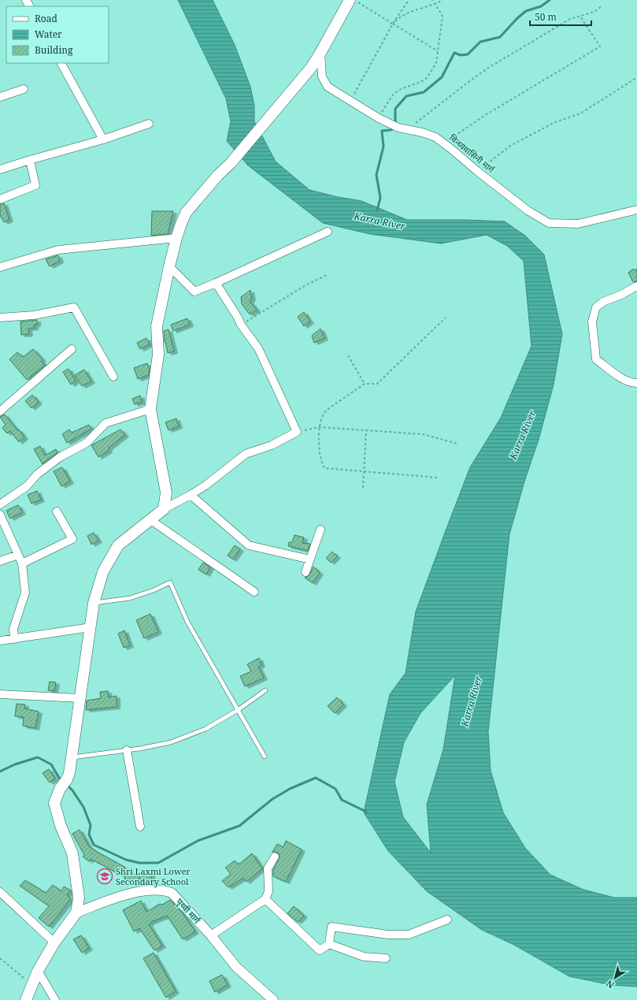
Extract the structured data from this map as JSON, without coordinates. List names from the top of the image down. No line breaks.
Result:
{"streets":{"street":["विन्ध्यवासिनी मार्ग","पृथ्वी मार्ग"]},"water":["Karra River"],"places":{"school or university":["Shri Laxmi Lower Secondary School"]},"legend":["Road","Water","Building"],"scale_bar":"50 m","north":"bottom left"}
